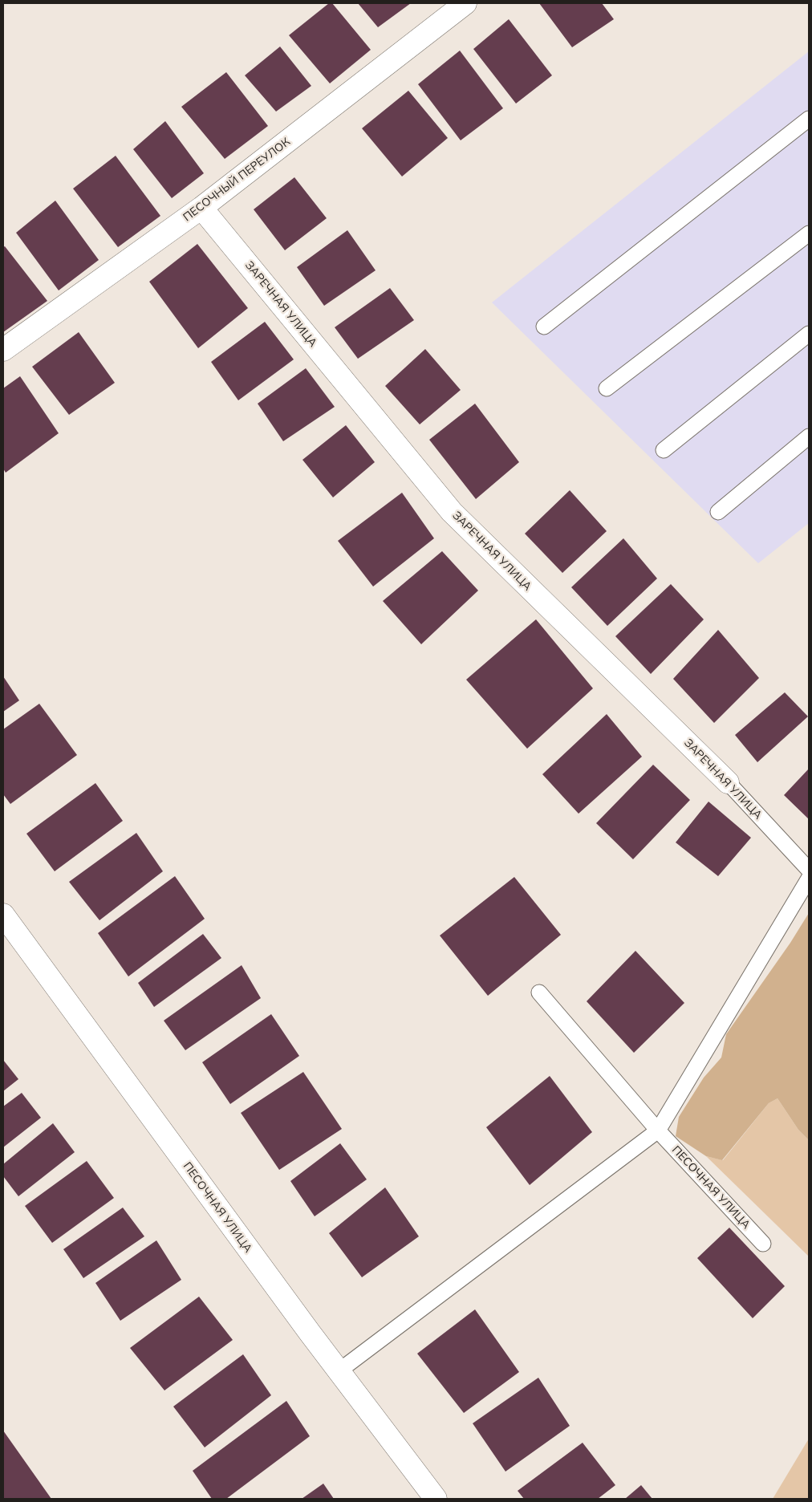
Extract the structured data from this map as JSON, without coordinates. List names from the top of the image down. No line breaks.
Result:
{"streets":{"street":["ПЕСОЧНЫЙ ПЕРЕУЛОК","ЗАРЕЧНАЯ УЛИЦА","ПЕСОЧНАЯ УЛИЦА"]},"crossings":[["ПЕСОЧНЫЙ ПЕРЕУЛОК","ЗАРЕЧНАЯ УЛИЦА"]]}
